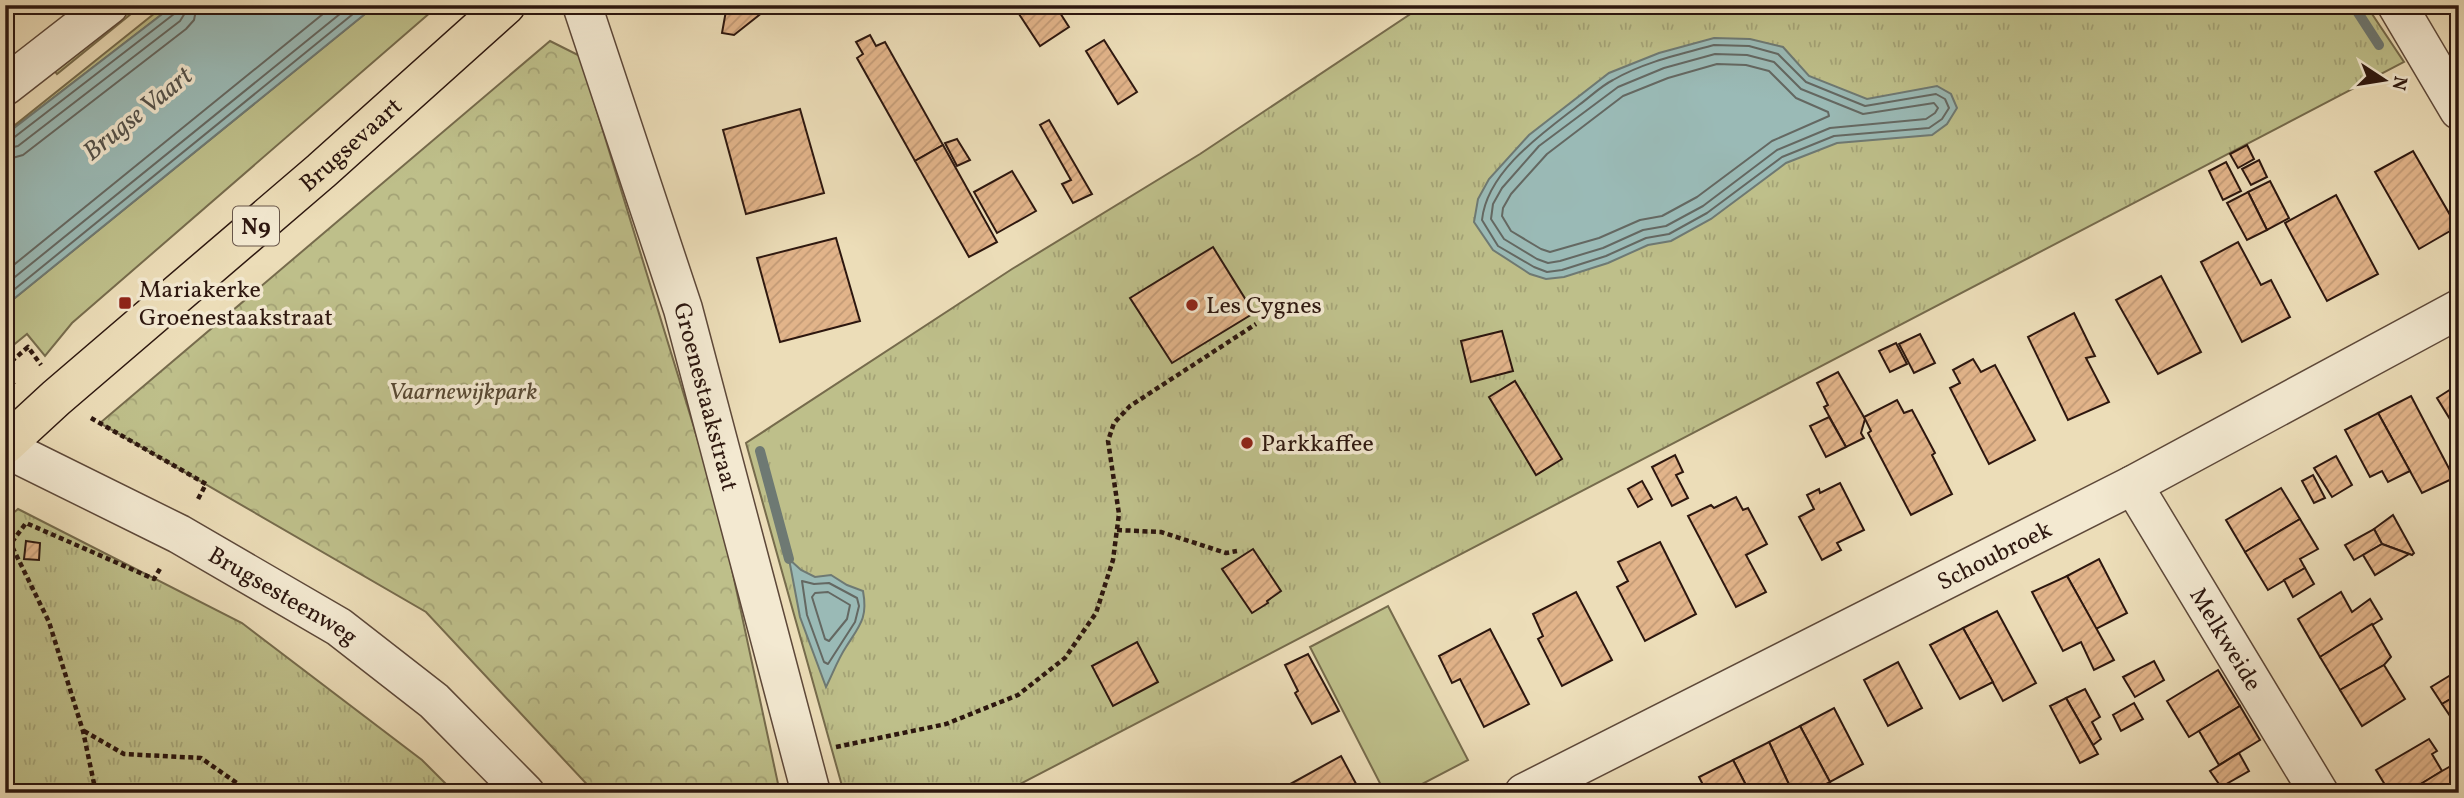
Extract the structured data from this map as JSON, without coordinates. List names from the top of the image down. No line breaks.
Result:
{"streets":{"main road":["Brugsevaart","N9"],"street":["Groenestaakstraat","Schoubroek","Brugsesteenweg","Melkweide"]},"crossings":[["Brugsevaart","Brugsesteenweg"],["Schoubroek","Melkweide"]],"water":["Brugse Vaart"],"parks":["Vaarnewijkpark"],"places":{"transit":["Mariakerke Groenestaakstraat"],"other":["Les Cygnes","Parkkaffee"]},"north":"right"}
